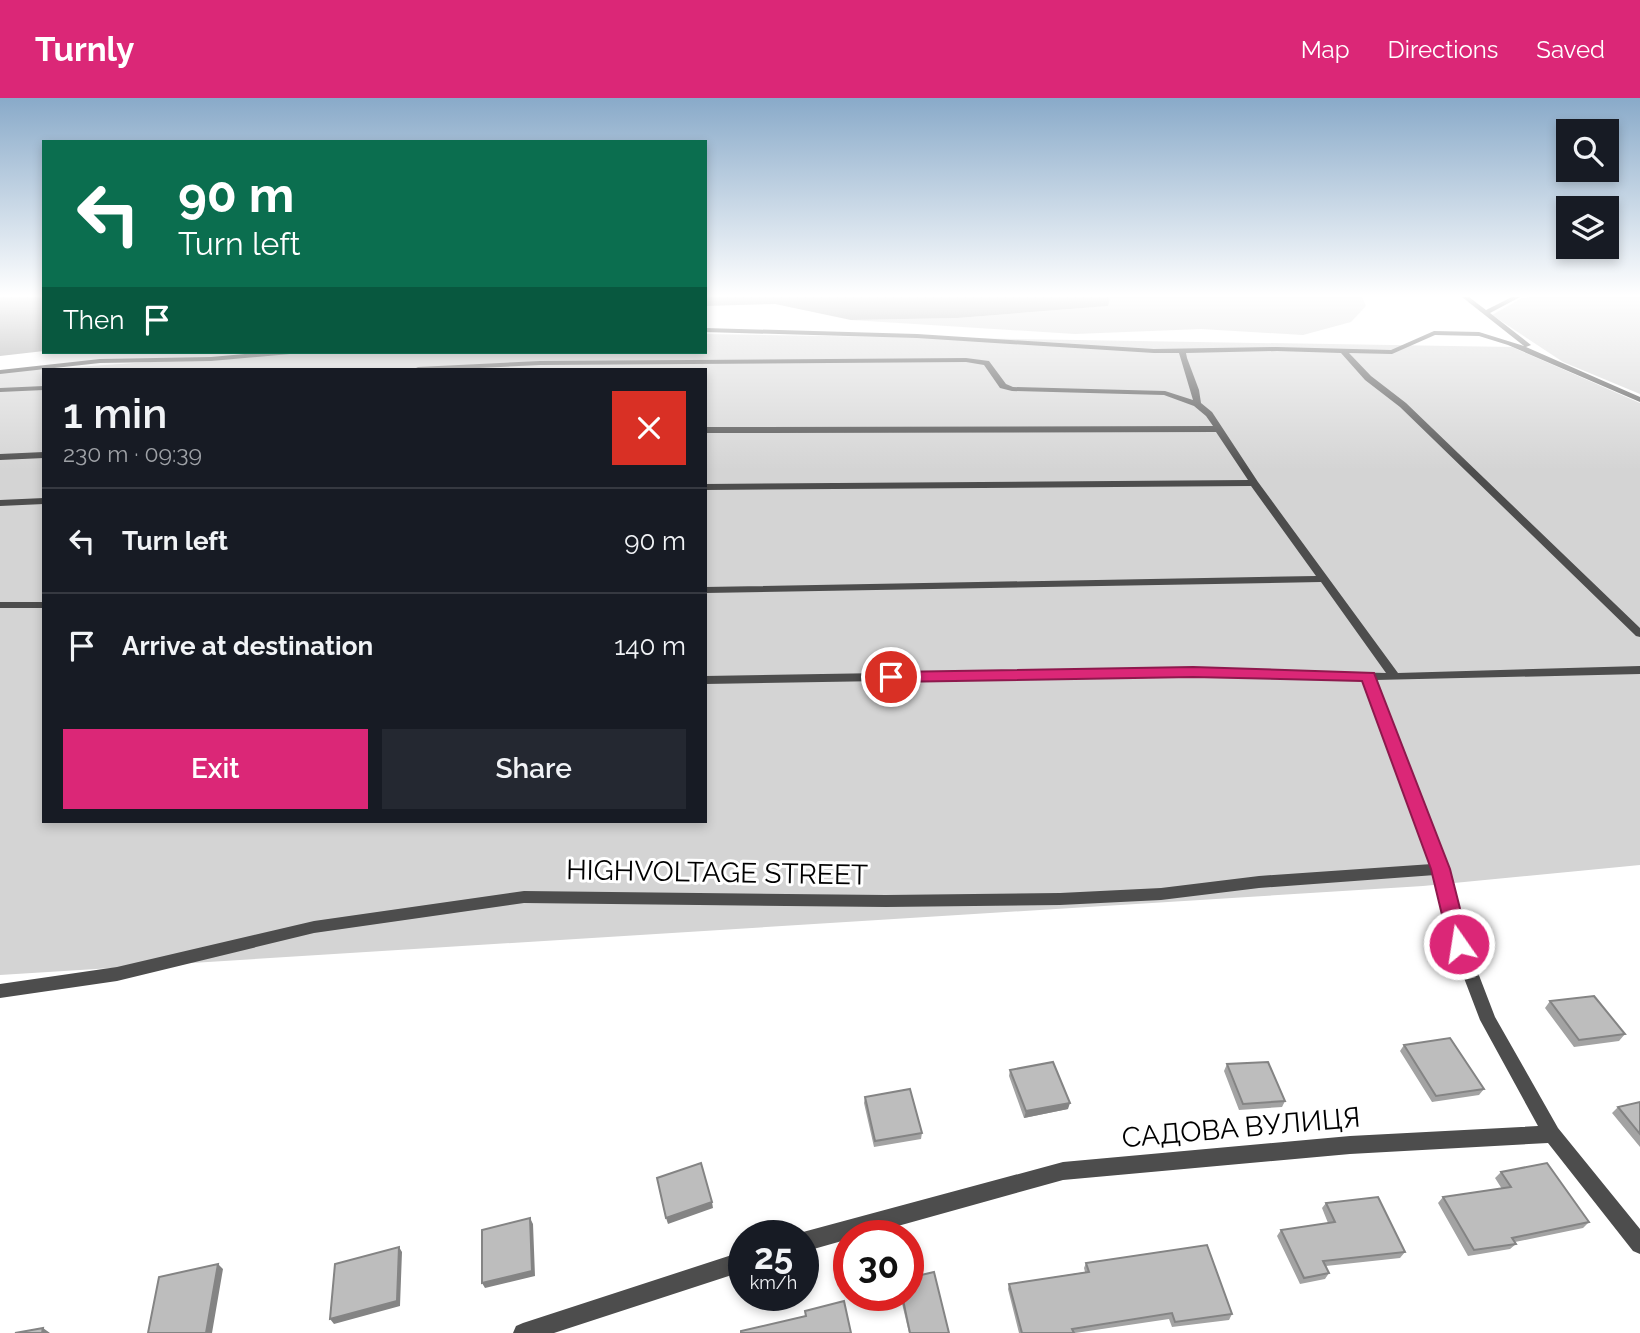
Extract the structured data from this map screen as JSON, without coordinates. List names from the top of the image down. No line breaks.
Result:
{"streets":{"street":["HIGHVOLTAGE STREET","САДОВА ВУЛИЦЯ"]},"page":{"header":"Turnly","nav":["Map","Directions","Saved"],"turn":["90 m","Turn left"],"then":"Then","heading":["1 min","230 m · 09:39"],"list":[{"name":"Turn left","value":"90 m"},{"name":"Arrive at destination","value":"140 m"}],"buttons":["Exit","Share"],"speed":"25 km/h","limit":"30"}}
